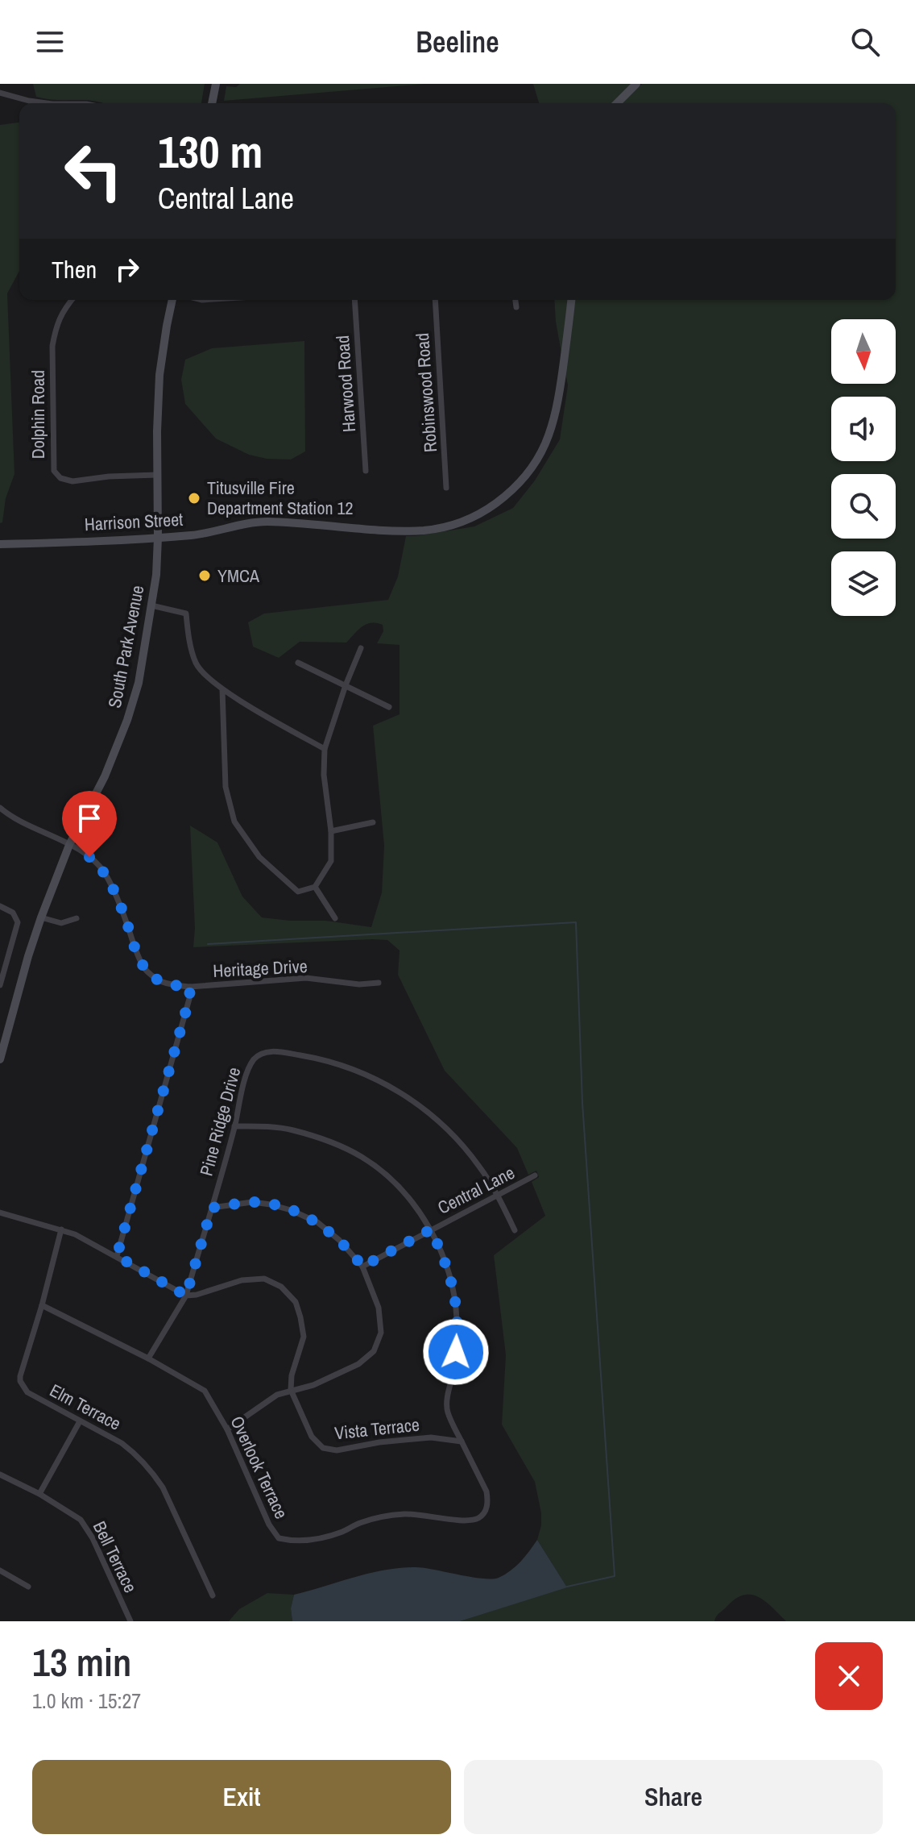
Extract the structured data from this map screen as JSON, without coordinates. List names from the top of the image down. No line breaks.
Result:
{"streets":{"street":["Harwood Road","Robinswood Road","Dolphin Road","Harrison Street","South Park Avenue","Heritage Drive","Pine Ridge Drive","Central Lane","Elm Terrace","Vista Terrace","Overlook Terrace","Bell Terrace"]},"crossings":[["Dolphin Road","South Park Avenue"],["Harrison Street","South Park Avenue"],["South Park Avenue","Heritage Drive"],["Pine Ridge Drive","Central Lane"],["Pine Ridge Drive","Overlook Terrace"],["Central Lane","Overlook Terrace"],["Elm Terrace","Overlook Terrace"],["Vista Terrace","Overlook Terrace"]],"places":["Titusville Fire Department Station 12","YMCA"],"north":"bottom","page":{"header":"Beeline","turn":["130 m","Central Lane"],"then":"Then","heading":["13 min","1.0 km · 15:27"],"buttons":["Exit","Share"]}}
